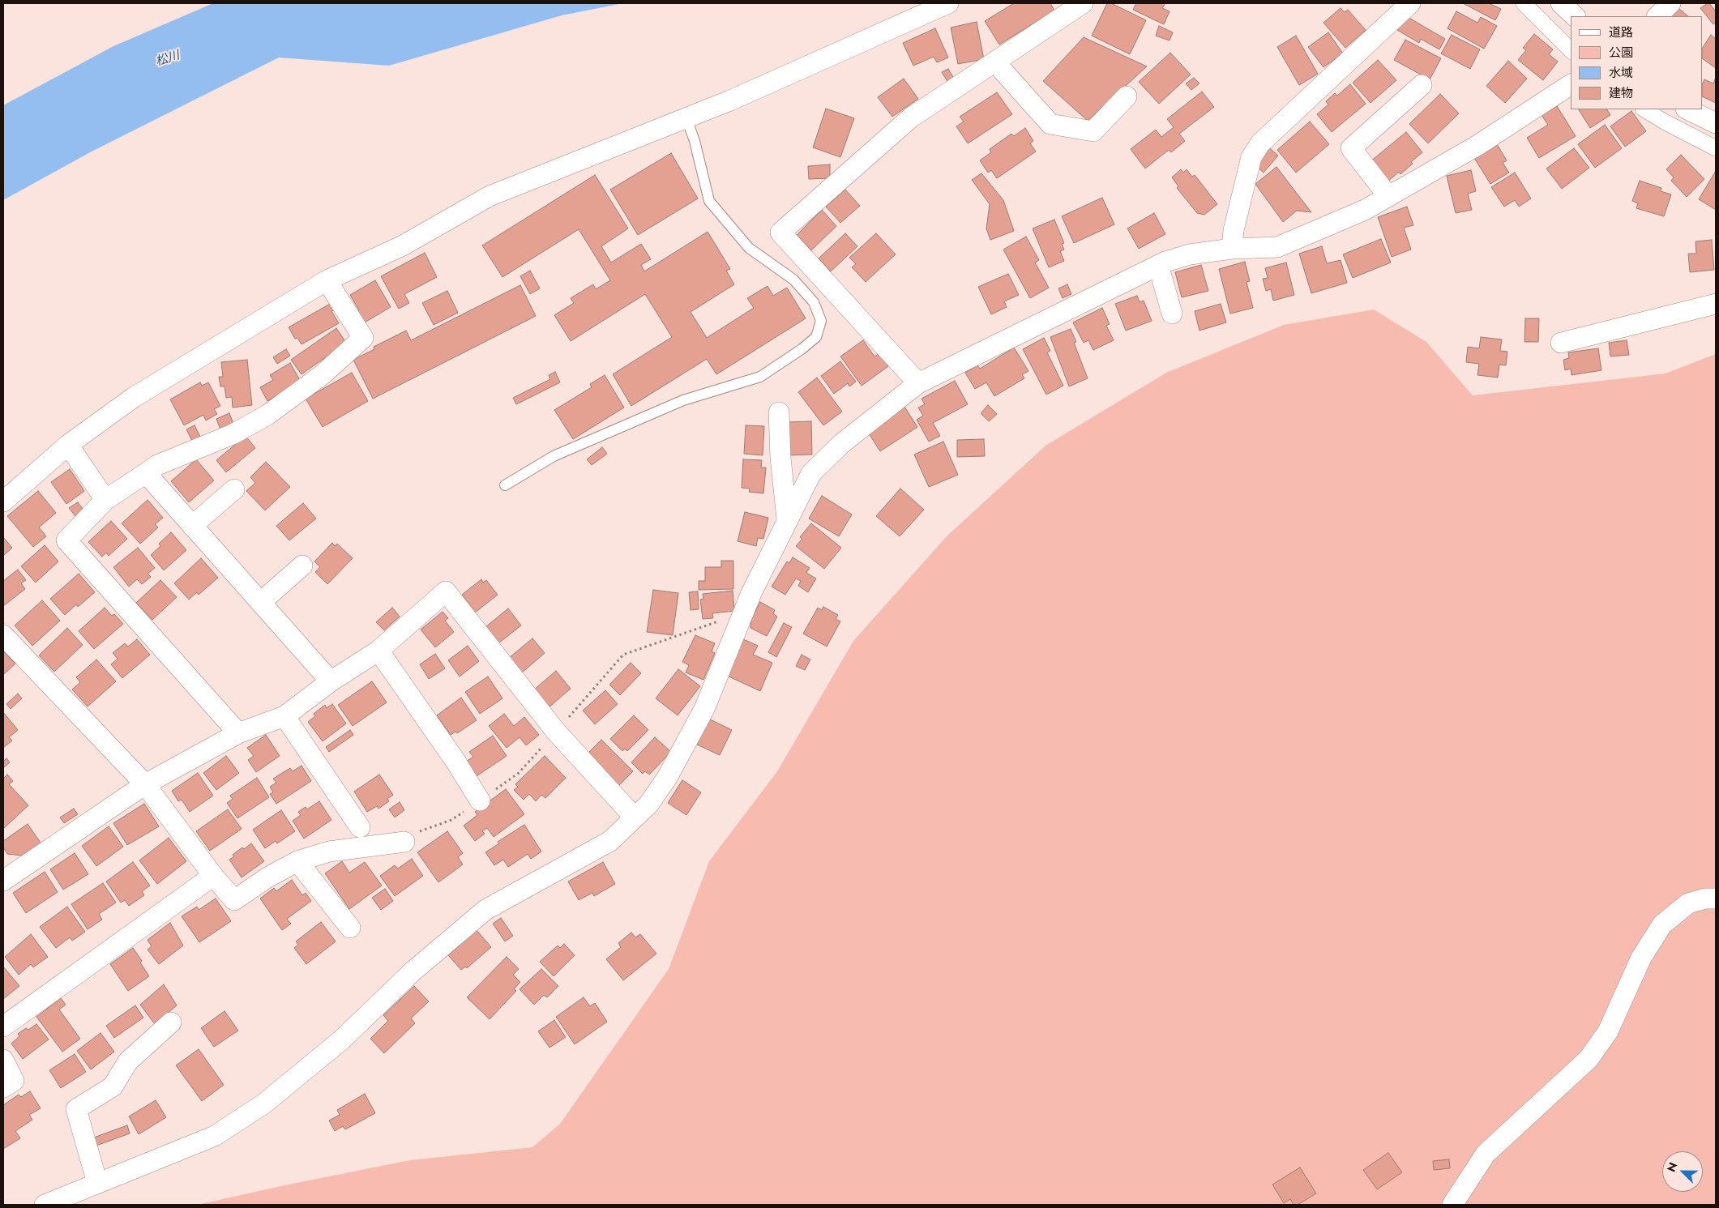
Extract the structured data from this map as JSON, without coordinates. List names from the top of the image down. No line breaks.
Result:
{"water":["松川"],"legend":["道路","公園","水域","建物"],"north":"top left"}
